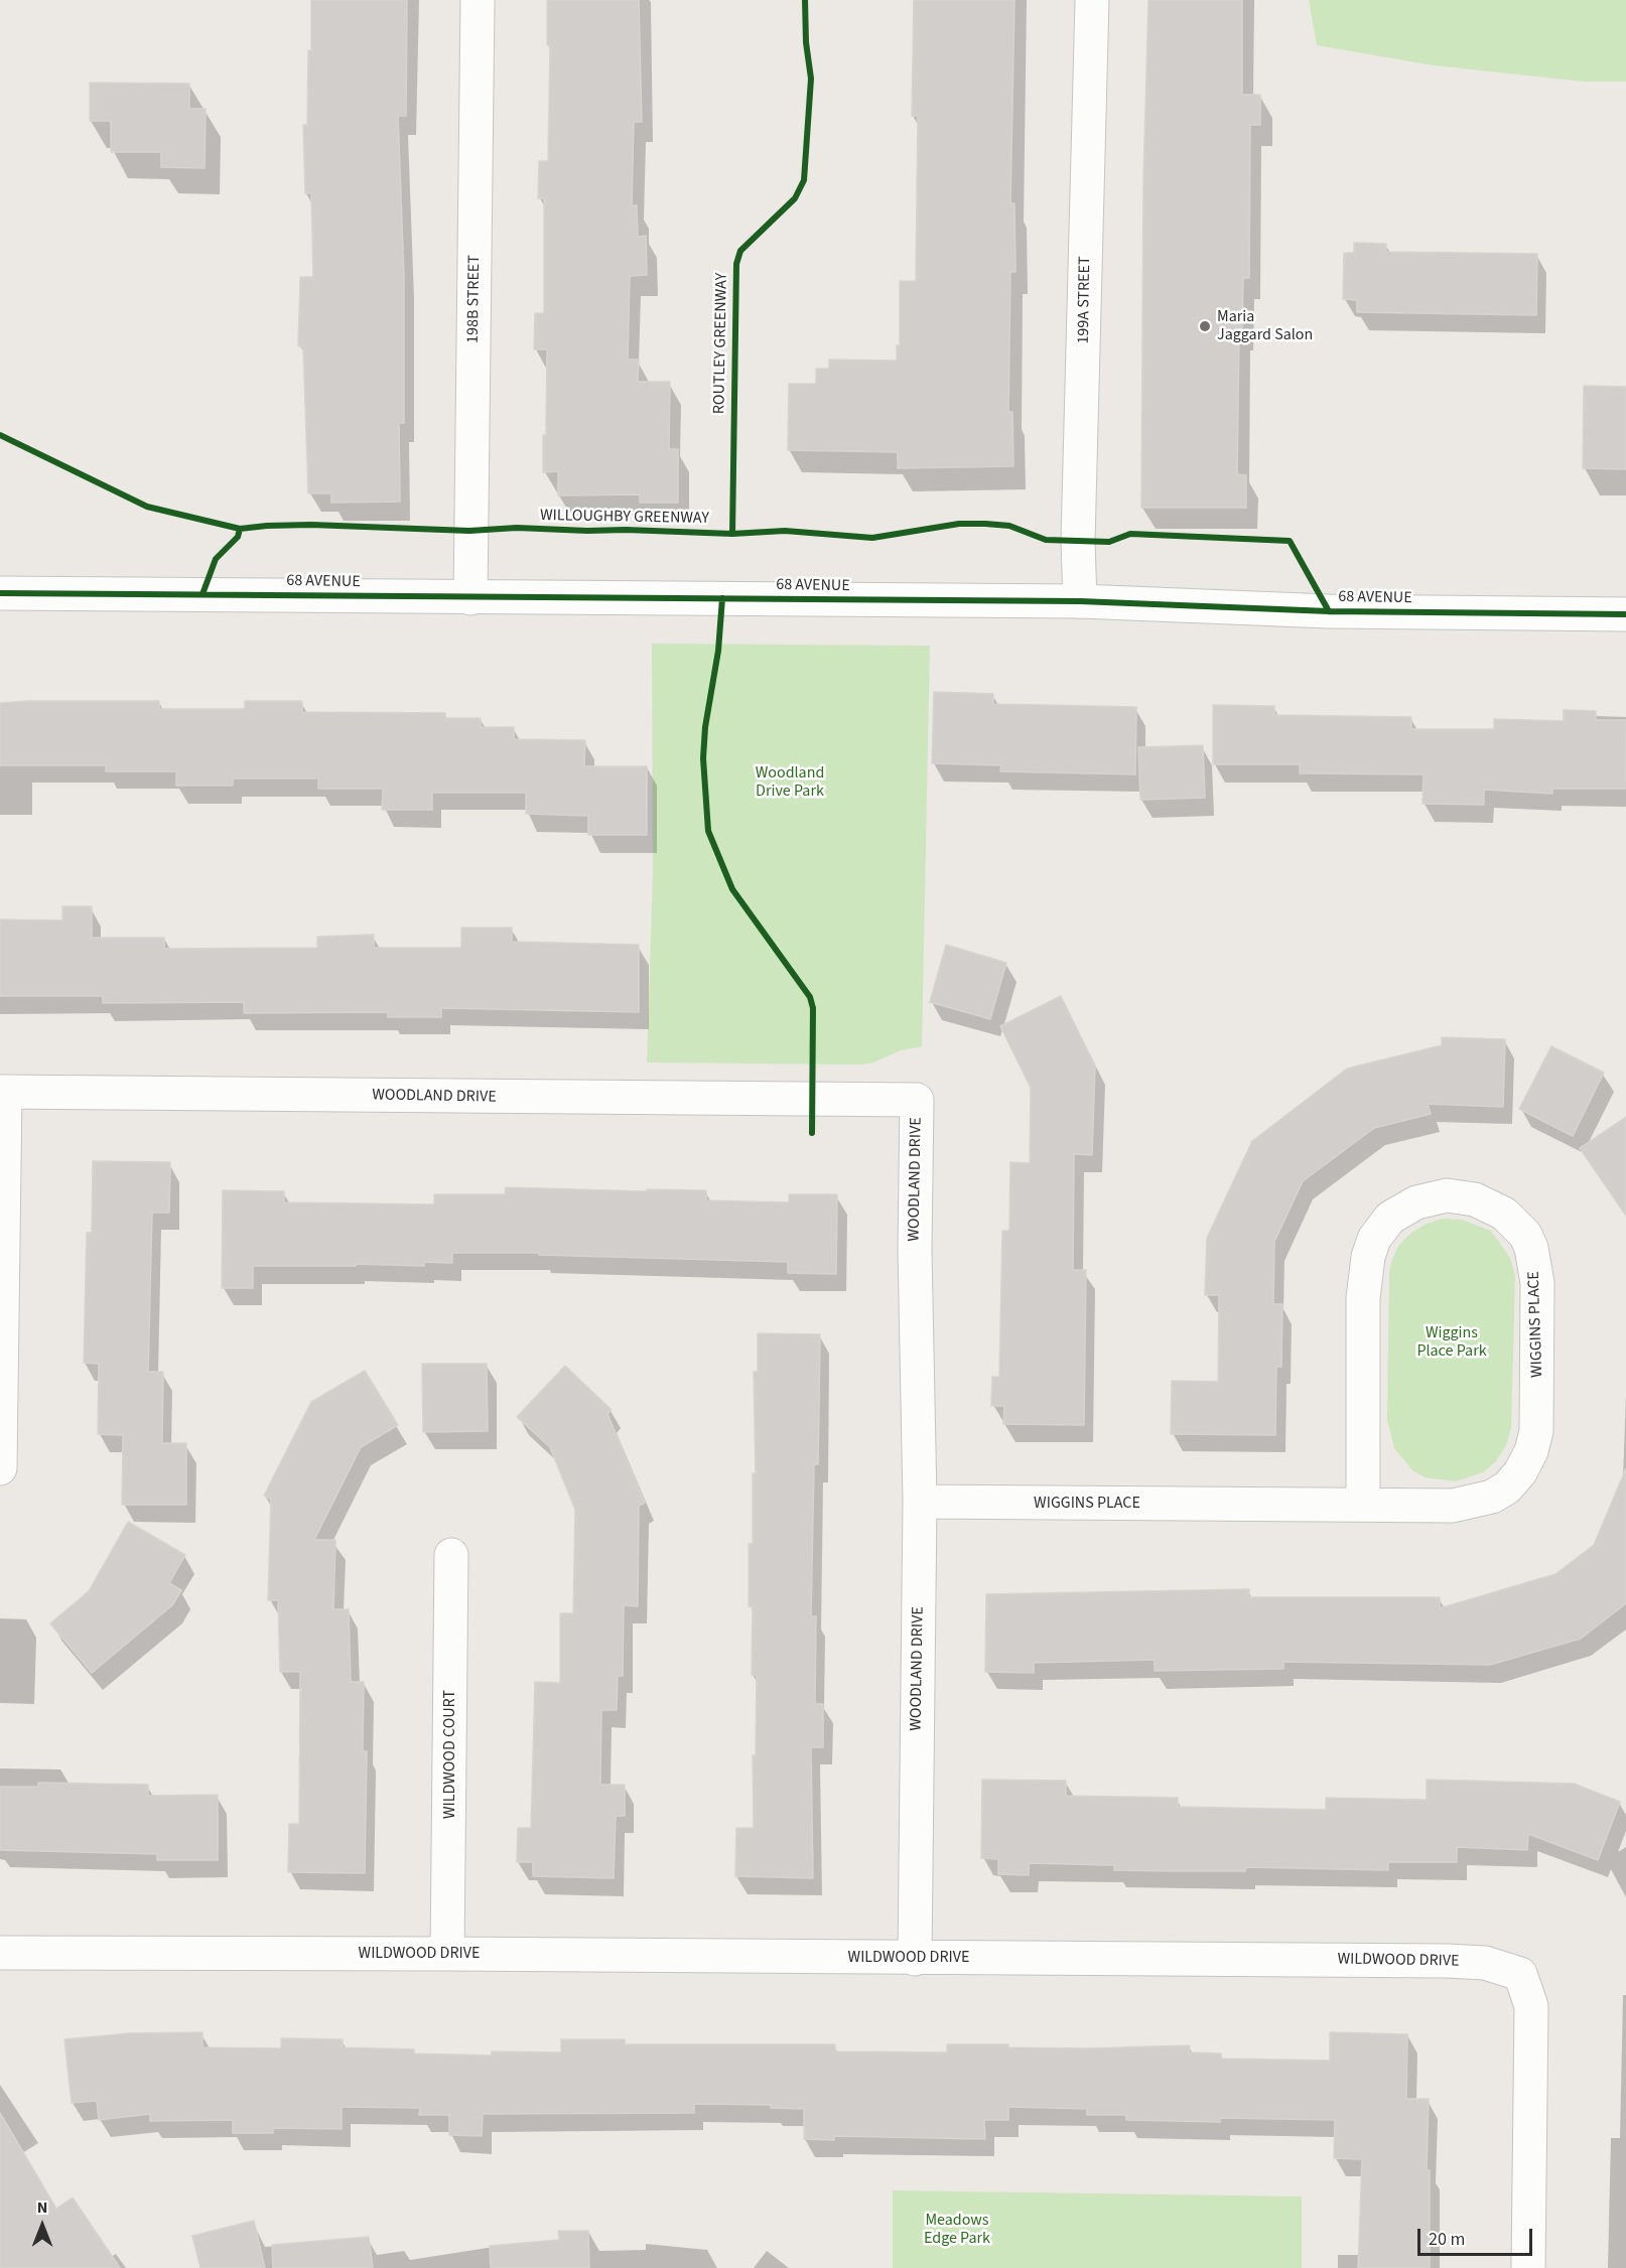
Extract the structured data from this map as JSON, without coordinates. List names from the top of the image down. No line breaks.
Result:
{"streets":{"street":["198B STREET","199A STREET","68 AVENUE","WOODLAND DRIVE","WIGGINS PLACE","WILDWOOD COURT","WILDWOOD DRIVE"],"cycle path":["ROUTLEY GREENWAY","WILLOUGHBY GREENWAY"]},"crossings":[["198B STREET","68 AVENUE"],["199A STREET","68 AVENUE"],["WOODLAND DRIVE","WIGGINS PLACE"],["WOODLAND DRIVE","WILDWOOD DRIVE"],["WILDWOOD COURT","WILDWOOD DRIVE"]],"parks":["Woodland Drive Park","Wiggins Place Park","Meadows Edge Park"],"places":["Maria Jaggard Salon"],"scale_bar":"20 m","north":"top"}
